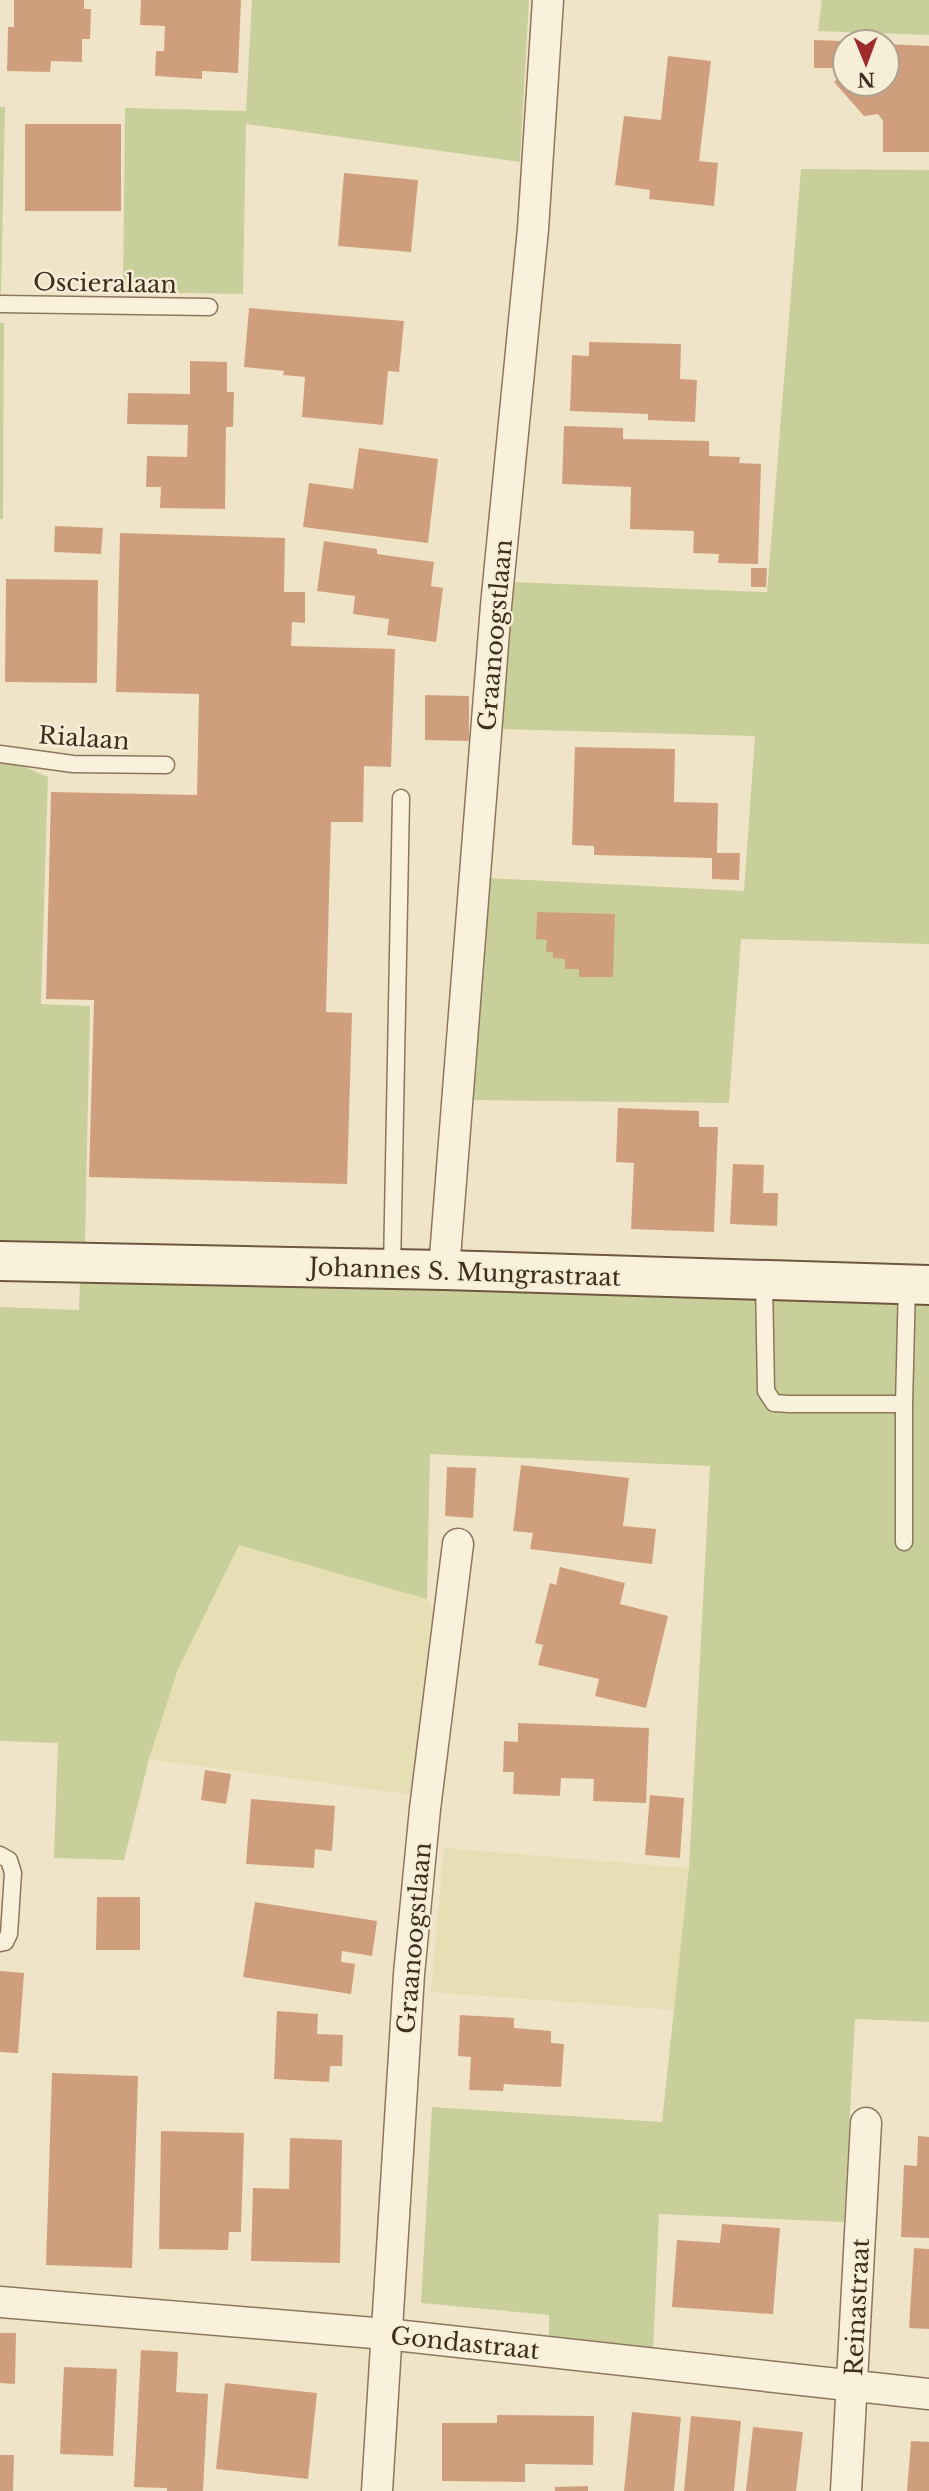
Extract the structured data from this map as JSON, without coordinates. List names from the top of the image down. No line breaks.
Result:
{"streets":{"street":["Graanoogstlaan","Johannes S. Mungrastraat","Reinastraat","Gondastraat"],"lane":["Oscieralaan","Rialaan"]},"crossings":[["Graanoogstlaan","Johannes S. Mungrastraat"],["Graanoogstlaan","Gondastraat"],["Reinastraat","Gondastraat"]],"north":"bottom"}
